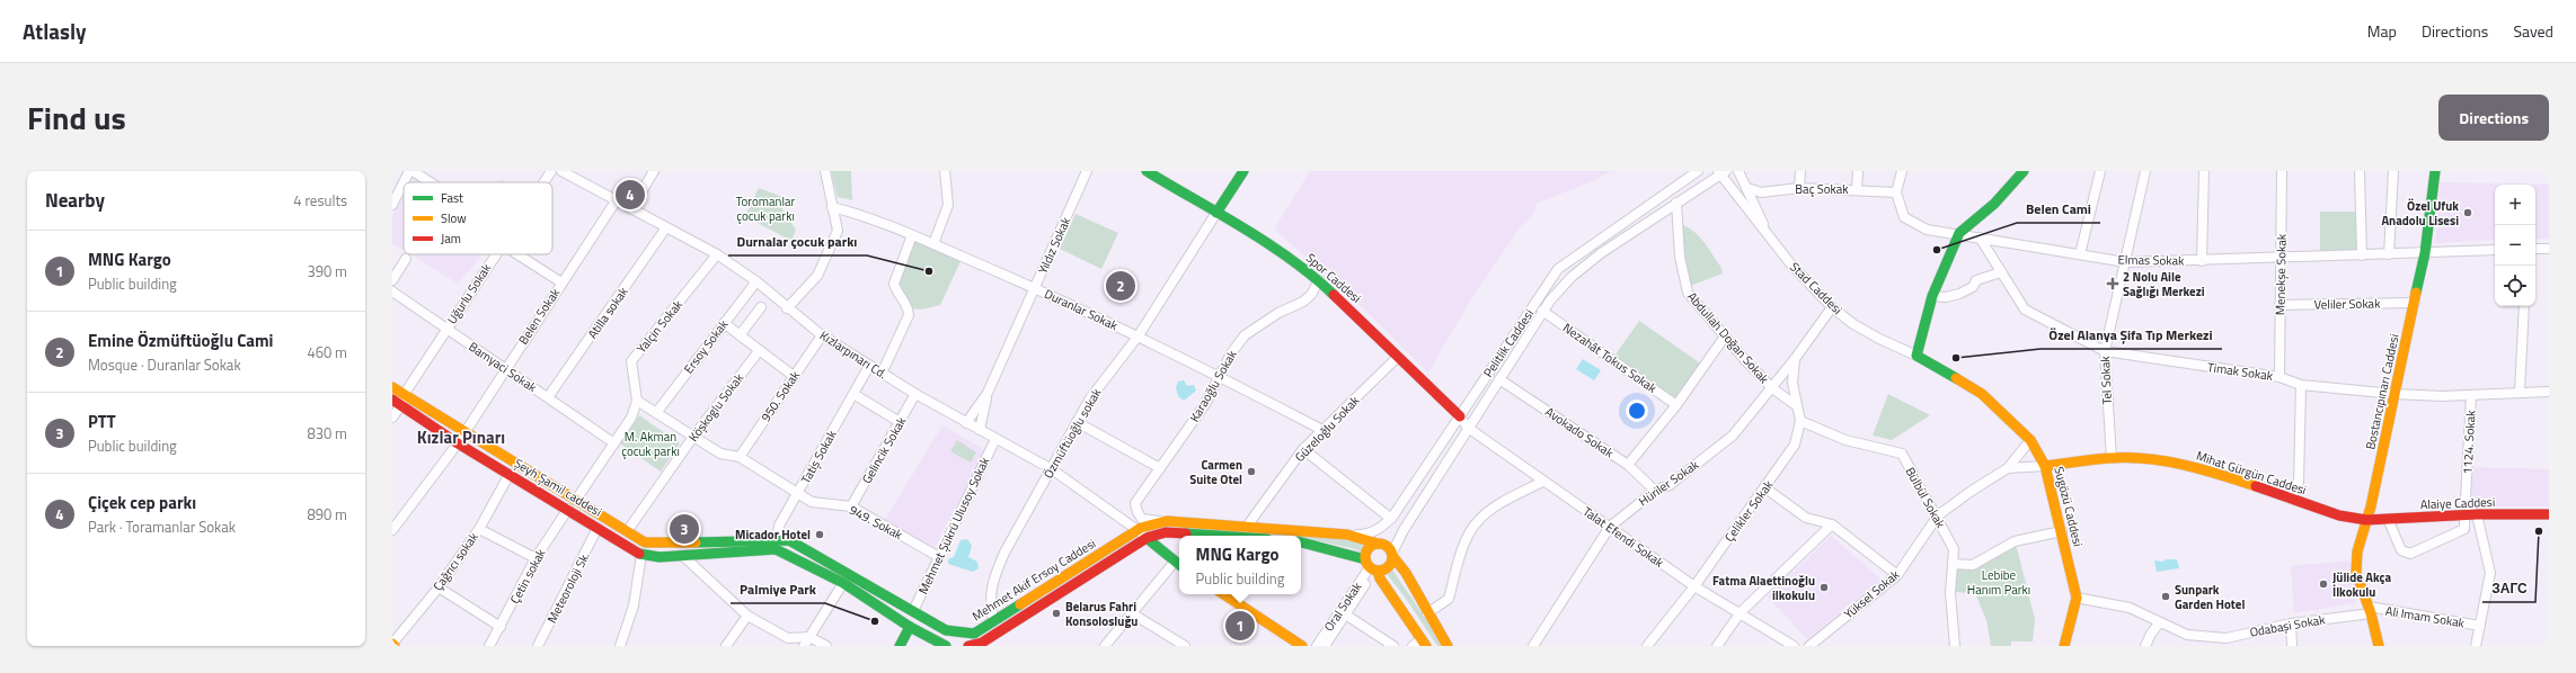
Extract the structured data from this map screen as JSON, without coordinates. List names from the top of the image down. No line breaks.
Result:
{"streets":{"main road":["Spor Caddesi","Bostancıpınarı Caddesi","Mihat Gürgün Caddesi","Şeyh Şamil caddesi","Alaiye Caddesi","Sugözü Caddesi","Mehmet Akif Ersoy Caddesi"],"street":["Baç Sokak","Yıldız Sokak","Elmas Sokak","Menekşe Sokak","Stad Caddesi","Uğurlu Sokak","Veliler Sokak","Duranlar Sokak","Atilla sokak","Belen Sokak","Yalçin Sokak","Abdullah Doğan Sokak","Pelitlik Caddesi","Ersoy Sokak","Kızlarpınarı Cd.","Nezahât Tokus Sokak","Bamyaci Sokak","Timak Sokak","Tel Sokak","Karaoğlu Sokak","950. Sokak","Köşkoglu Sokak","Güzeloğlu Sokak","Avokado Sokak","Özmüftüoğlu sokak","1124. Sokak","Gelincik Sokak","Tatiş Sokak","Hüriler Sokak","Bülbül Sokak","Çelikler Sokak","949. Sokak","Mehmet Şükrü Ulusoy Sokak","Talat Efendi Sokak","Çağrıcı sokak","Çetin sokak","Meteoroloji Sk.","Yüksel Sokak","Oral Sokak","Ali Imam Sokak","Odabaşi Sokak"]},"crossings":[["Baç Sokak","Elmas Sokak"],["Baç Sokak","Stad Caddesi"],["Yıldız Sokak","Duranlar Sokak"],["Elmas Sokak","Menekşe Sokak"],["Elmas Sokak","Timak Sokak"],["Elmas Sokak","Tel Sokak"],["Elmas Sokak","Bostancıpınarı Caddesi"],["Menekşe Sokak","Veliler Sokak"],["Menekşe Sokak","Timak Sokak"],["Spor Caddesi","Pelitlik Caddesi"],["Spor Caddesi","Karaoğlu Sokak"],["Spor Caddesi","Güzeloğlu Sokak"],["Spor Caddesi","Özmüftüoğlu sokak"],["Spor Caddesi","Talat Efendi Sokak"],["Stad Caddesi","Pelitlik Caddesi"],["Stad Caddesi","Hüriler Sokak"],["Stad Caddesi","Sugözü Caddesi"],["Uğurlu Sokak","Bamyaci Sokak"],["Uğurlu Sokak","Şeyh Şamil caddesi"],["Veliler Sokak","Bostancıpınarı Caddesi"],["Duranlar Sokak","Karaoğlu Sokak"],["Duranlar Sokak","Güzeloğlu Sokak"],["Duranlar Sokak","Özmüftüoğlu sokak"],["Atilla sokak","Kızlarpınarı Cd."],["Atilla sokak","Bamyaci Sokak"],["Belen Sokak","Kızlarpınarı Cd."],["Belen Sokak","Bamyaci Sokak"],["Belen Sokak","Şeyh Şamil caddesi"],["Yalçin Sokak","Kızlarpınarı Cd."],["Yalçin Sokak","Bamyaci Sokak"],["Yalçin Sokak","Şeyh Şamil caddesi"],["Abdullah Doğan Sokak","Pelitlik Caddesi"],["Abdullah Doğan Sokak","Hüriler Sokak"],["Abdullah Doğan Sokak","Çelikler Sokak"],["Pelitlik Caddesi","Nezahât Tokus Sokak"],["Pelitlik Caddesi","Avokado Sokak"],["Pelitlik Caddesi","Talat Efendi Sokak"],["Pelitlik Caddesi","Mehmet Akif Ersoy Caddesi"],["Pelitlik Caddesi","Oral Sokak"],["Ersoy Sokak","Kızlarpınarı Cd."],["Kızlarpınarı Cd.","950. Sokak"],["Kızlarpınarı Cd.","Özmüftüoğlu sokak"],["Kızlarpınarı Cd.","Gelincik Sokak"],["Kızlarpınarı Cd.","Tatiş Sokak"],["Kızlarpınarı Cd.","Mehmet Şükrü Ulusoy Sokak"],["Kızlarpınarı Cd.","Mehmet Akif Ersoy Caddesi"],["Timak Sokak","Tel Sokak"],["Timak Sokak","Bostancıpınarı Caddesi"],["Timak Sokak","1124. Sokak"],["Tel Sokak","Mihat Gürgün Caddesi"],["Karaoğlu Sokak","Mehmet Akif Ersoy Caddesi"],["Bostancıpınarı Caddesi","Mihat Gürgün Caddesi"],["Bostancıpınarı Caddesi","Alaiye Caddesi"],["Bostancıpınarı Caddesi","Ali Imam Sokak"],["Bostancıpınarı Caddesi","Odabaşi Sokak"],["950. Sokak","949. Sokak"],["Köşkoglu Sokak","Şeyh Şamil caddesi"],["Güzeloğlu Sokak","Mehmet Akif Ersoy Caddesi"],["Avokado Sokak","Hüriler Sokak"],["Özmüftüoğlu sokak","Mehmet Akif Ersoy Caddesi"],["1124. Sokak","Alaiye Caddesi"],["1124. Sokak","Ali Imam Sokak"],["Gelincik Sokak","949. Sokak"],["Tatiş Sokak","949. Sokak"],["Tatiş Sokak","Mehmet Akif Ersoy Caddesi"],["Mihat Gürgün Caddesi","Alaiye Caddesi"],["Mihat Gürgün Caddesi","Sugözü Caddesi"],["Mihat Gürgün Caddesi","Yüksel Sokak"],["Hüriler Sokak","Çelikler Sokak"],["Hüriler Sokak","Talat Efendi Sokak"],["Şeyh Şamil caddesi","Çağrıcı sokak"],["Şeyh Şamil caddesi","Çetin sokak"],["Şeyh Şamil caddesi","Mehmet Akif Ersoy Caddesi"],["Şeyh Şamil caddesi","Meteoroloji Sk."],["Bülbül Sokak","Çelikler Sokak"],["Bülbül Sokak","Yüksel Sokak"],["Sugözü Caddesi","Yüksel Sokak"],["Sugözü Caddesi","Odabaşi Sokak"],["Çelikler Sokak","Talat Efendi Sokak"],["949. Sokak","Mehmet Şükrü Ulusoy Sokak"],["Mehmet Şükrü Ulusoy Sokak","Mehmet Akif Ersoy Caddesi"],["Mehmet Akif Ersoy Caddesi","Oral Sokak"],["Ali Imam Sokak","Odabaşi Sokak"]],"districts":["Kızlar Pınarı"],"parks":["Toromanlar çocuk parkı","M. Akman çocuk parkı","Lebibe Hanım Parkı"],"places":{"other":["Özel Ufuk Anadolu Lisesi","Belen Cami","Durnalar çocuk parkı","Özel Alanya Şifa Tıp Merkezi","Carmen Suite Otel","ЗАГС","Micador Hotel","Jülide Akça İlkokulu","Fatma Alaettinoğlu ilkokulu","Sunpark Garden Hotel","Belarus Fahri Konsolosluğu","Palmiye Park"],"health":["2 Nolu Aile Sağlığı Merkezi"]},"legend":["Fast","Slow","Jam"],"page":{"header":"Atlasly","nav":["Map","Directions","Saved"],"title":"Find us","buttons":"Directions","heading":["Nearby","4 results"],"pins":["4","2","3","1"],"map_buttons":["+","−"],"list":[{"mark":"1","name":"MNG Kargo","note":"Public building","value":"390 m"},{"mark":"2","name":"Emine Özmüftüoğlu Cami","note":"Mosque · Duranlar Sokak","value":"460 m"},{"mark":"3","name":"PTT","note":"Public building","value":"830 m"},{"mark":"4","name":"Çiçek cep parkı","note":"Park · Toramanlar Sokak","value":"890 m"}],"popup":["MNG Kargo","Public building"]}}
